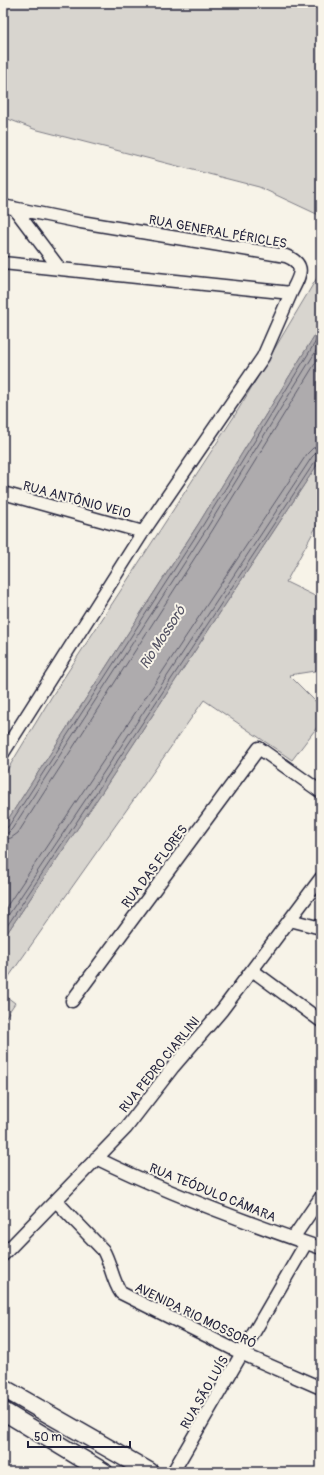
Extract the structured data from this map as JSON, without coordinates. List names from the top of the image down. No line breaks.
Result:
{"streets":{"street":["RUA GENERAL PÉRICLES","RUA ANTÔNIO VEIO","RUA DAS FLORES","RUA PEDRO CIARLINI","RUA TEÓDULO CÂMARA","AVENIDA RIO MOSSORÓ","RUA SÃO LUÍS"]},"crossings":[["RUA PEDRO CIARLINI","RUA TEÓDULO CÂMARA"],["RUA PEDRO CIARLINI","AVENIDA RIO MOSSORÓ"],["RUA TEÓDULO CÂMARA","RUA SÃO LUÍS"],["AVENIDA RIO MOSSORÓ","RUA SÃO LUÍS"]],"water":["Rio Mossoró"],"scale_bar":"50 m"}
